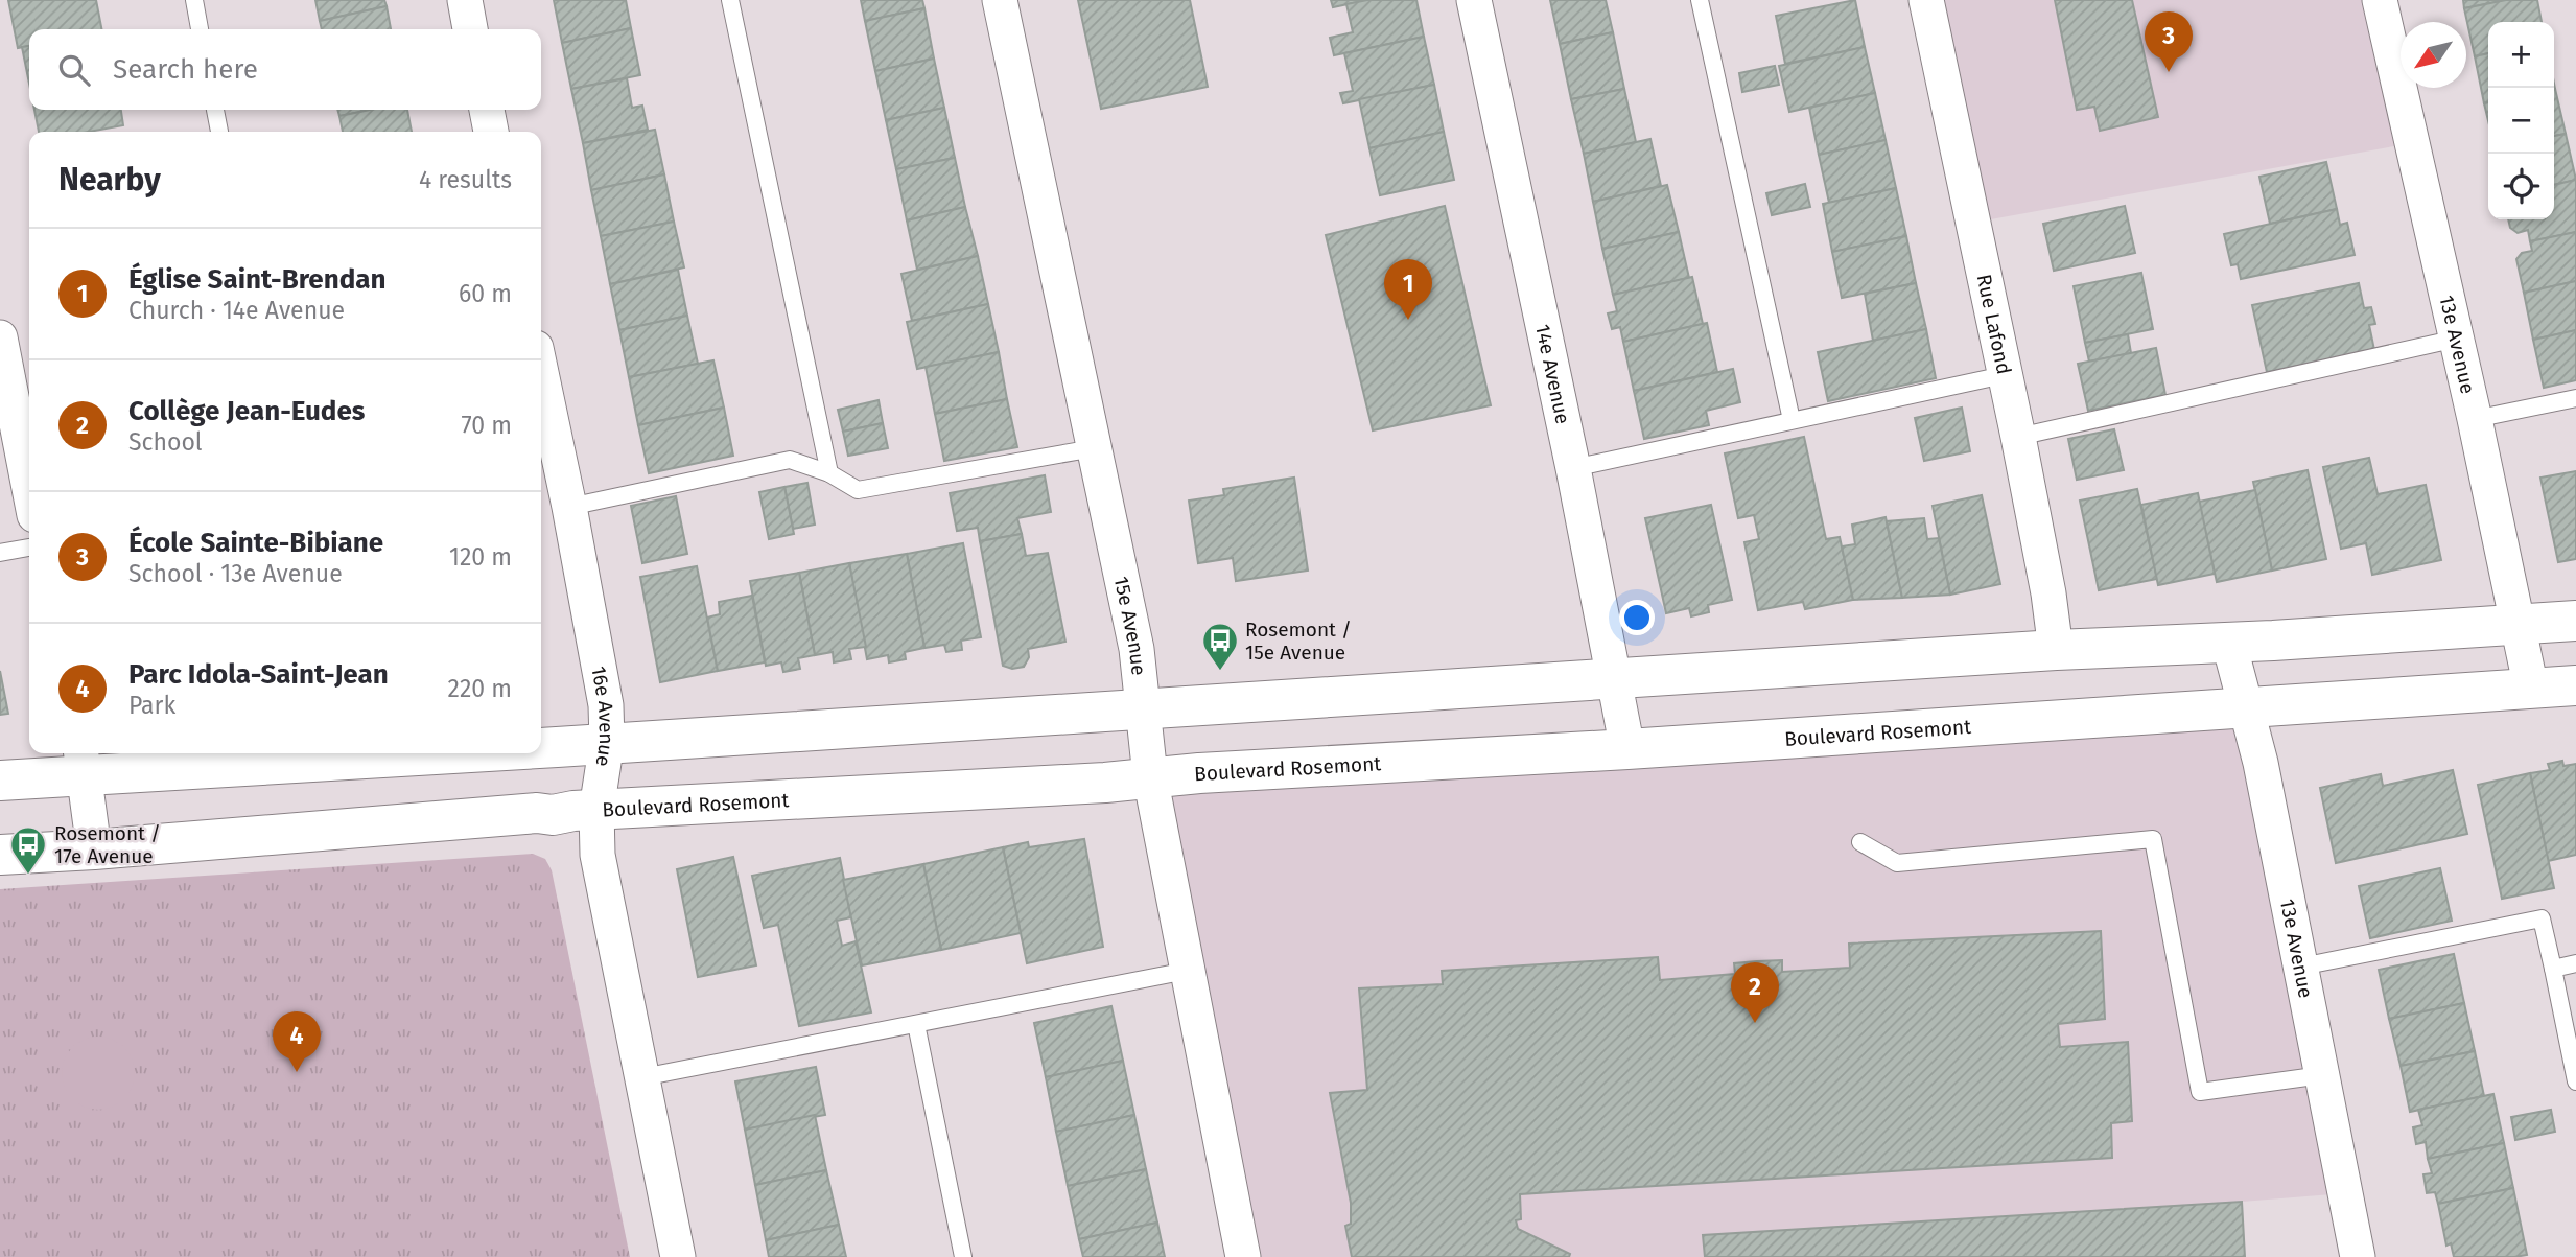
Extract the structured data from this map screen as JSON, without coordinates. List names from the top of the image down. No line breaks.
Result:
{"streets":{"main road":["Boulevard Rosemont"],"street":["Rue Lafond","13e Avenue","14e Avenue","15e Avenue","16e Avenue"]},"crossings":[["13e Avenue","Boulevard Rosemont"],["14e Avenue","Boulevard Rosemont"],["15e Avenue","Boulevard Rosemont"],["16e Avenue","Boulevard Rosemont"]],"places":{"bus stop":["Rosemont / 15e Avenue","Rosemont / 17e Avenue"]},"north":"bottom left","page":{"pins":["3","1","2","4"],"map_buttons":["+","−"],"search":"Search here","heading":["Nearby","4 results"],"list":[{"mark":"1","name":"Église Saint-Brendan","note":"Church · 14e Avenue","value":"60 m"},{"mark":"2","name":"Collège Jean-Eudes","note":"School","value":"70 m"},{"mark":"3","name":"École Sainte-Bibiane","note":"School · 13e Avenue","value":"120 m"},{"mark":"4","name":"Parc Idola-Saint-Jean","note":"Park","value":"220 m"}]}}
